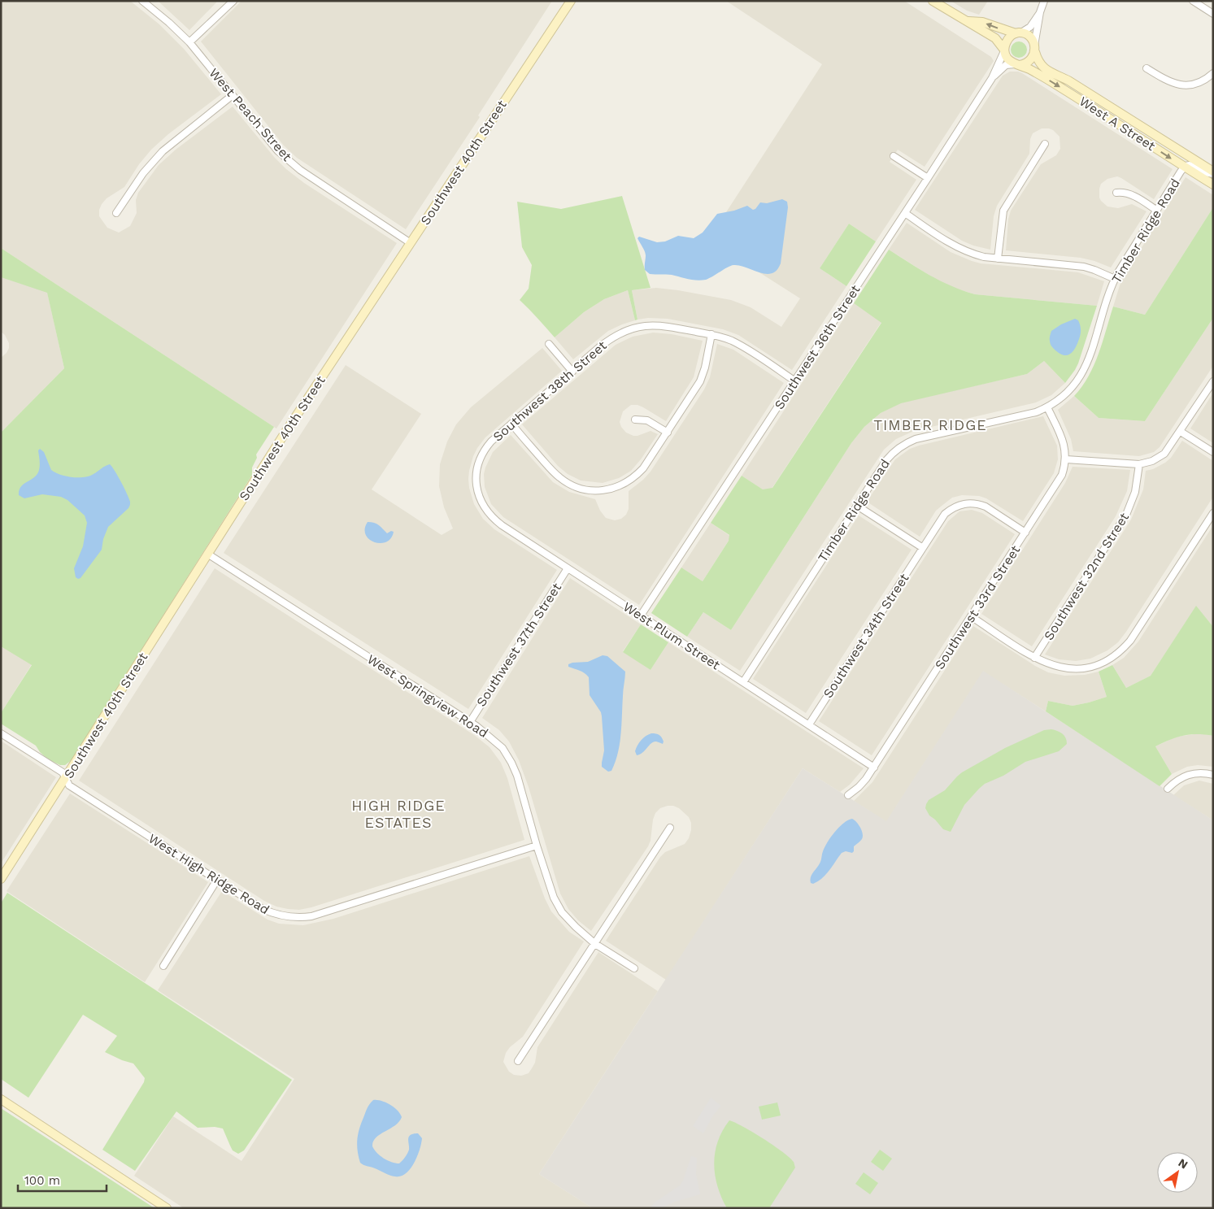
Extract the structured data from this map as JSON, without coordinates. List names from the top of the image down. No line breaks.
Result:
{"streets":{"main road":["West A Street","Southwest 40th Street"],"street":["West Peach Street","Timber Ridge Road","Southwest 36th Street","Southwest 38th Street","Southwest 32nd Street","Southwest 33rd Street","West Plum Street","Southwest 34th Street","Southwest 37th Street","West Springview Road","West High Ridge Road"]},"crossings":[["West Peach Street","Southwest 40th Street"],["West A Street","Timber Ridge Road"],["West A Street","Southwest 36th Street"],["Southwest 40th Street","West Springview Road"],["Southwest 40th Street","West High Ridge Road"],["Timber Ridge Road","Southwest 33rd Street"],["Timber Ridge Road","West Plum Street"],["Southwest 36th Street","Southwest 38th Street"],["Southwest 36th Street","West Plum Street"],["Southwest 38th Street","West Plum Street"],["Southwest 33rd Street","West Plum Street"],["Southwest 33rd Street","Southwest 34th Street"],["West Plum Street","Southwest 34th Street"],["West Plum Street","Southwest 37th Street"],["Southwest 37th Street","West Springview Road"],["West Springview Road","West High Ridge Road"]],"districts":["TIMBER RIDGE","HIGH RIDGE ESTATES"],"scale_bar":"100 m","north":"top right"}
